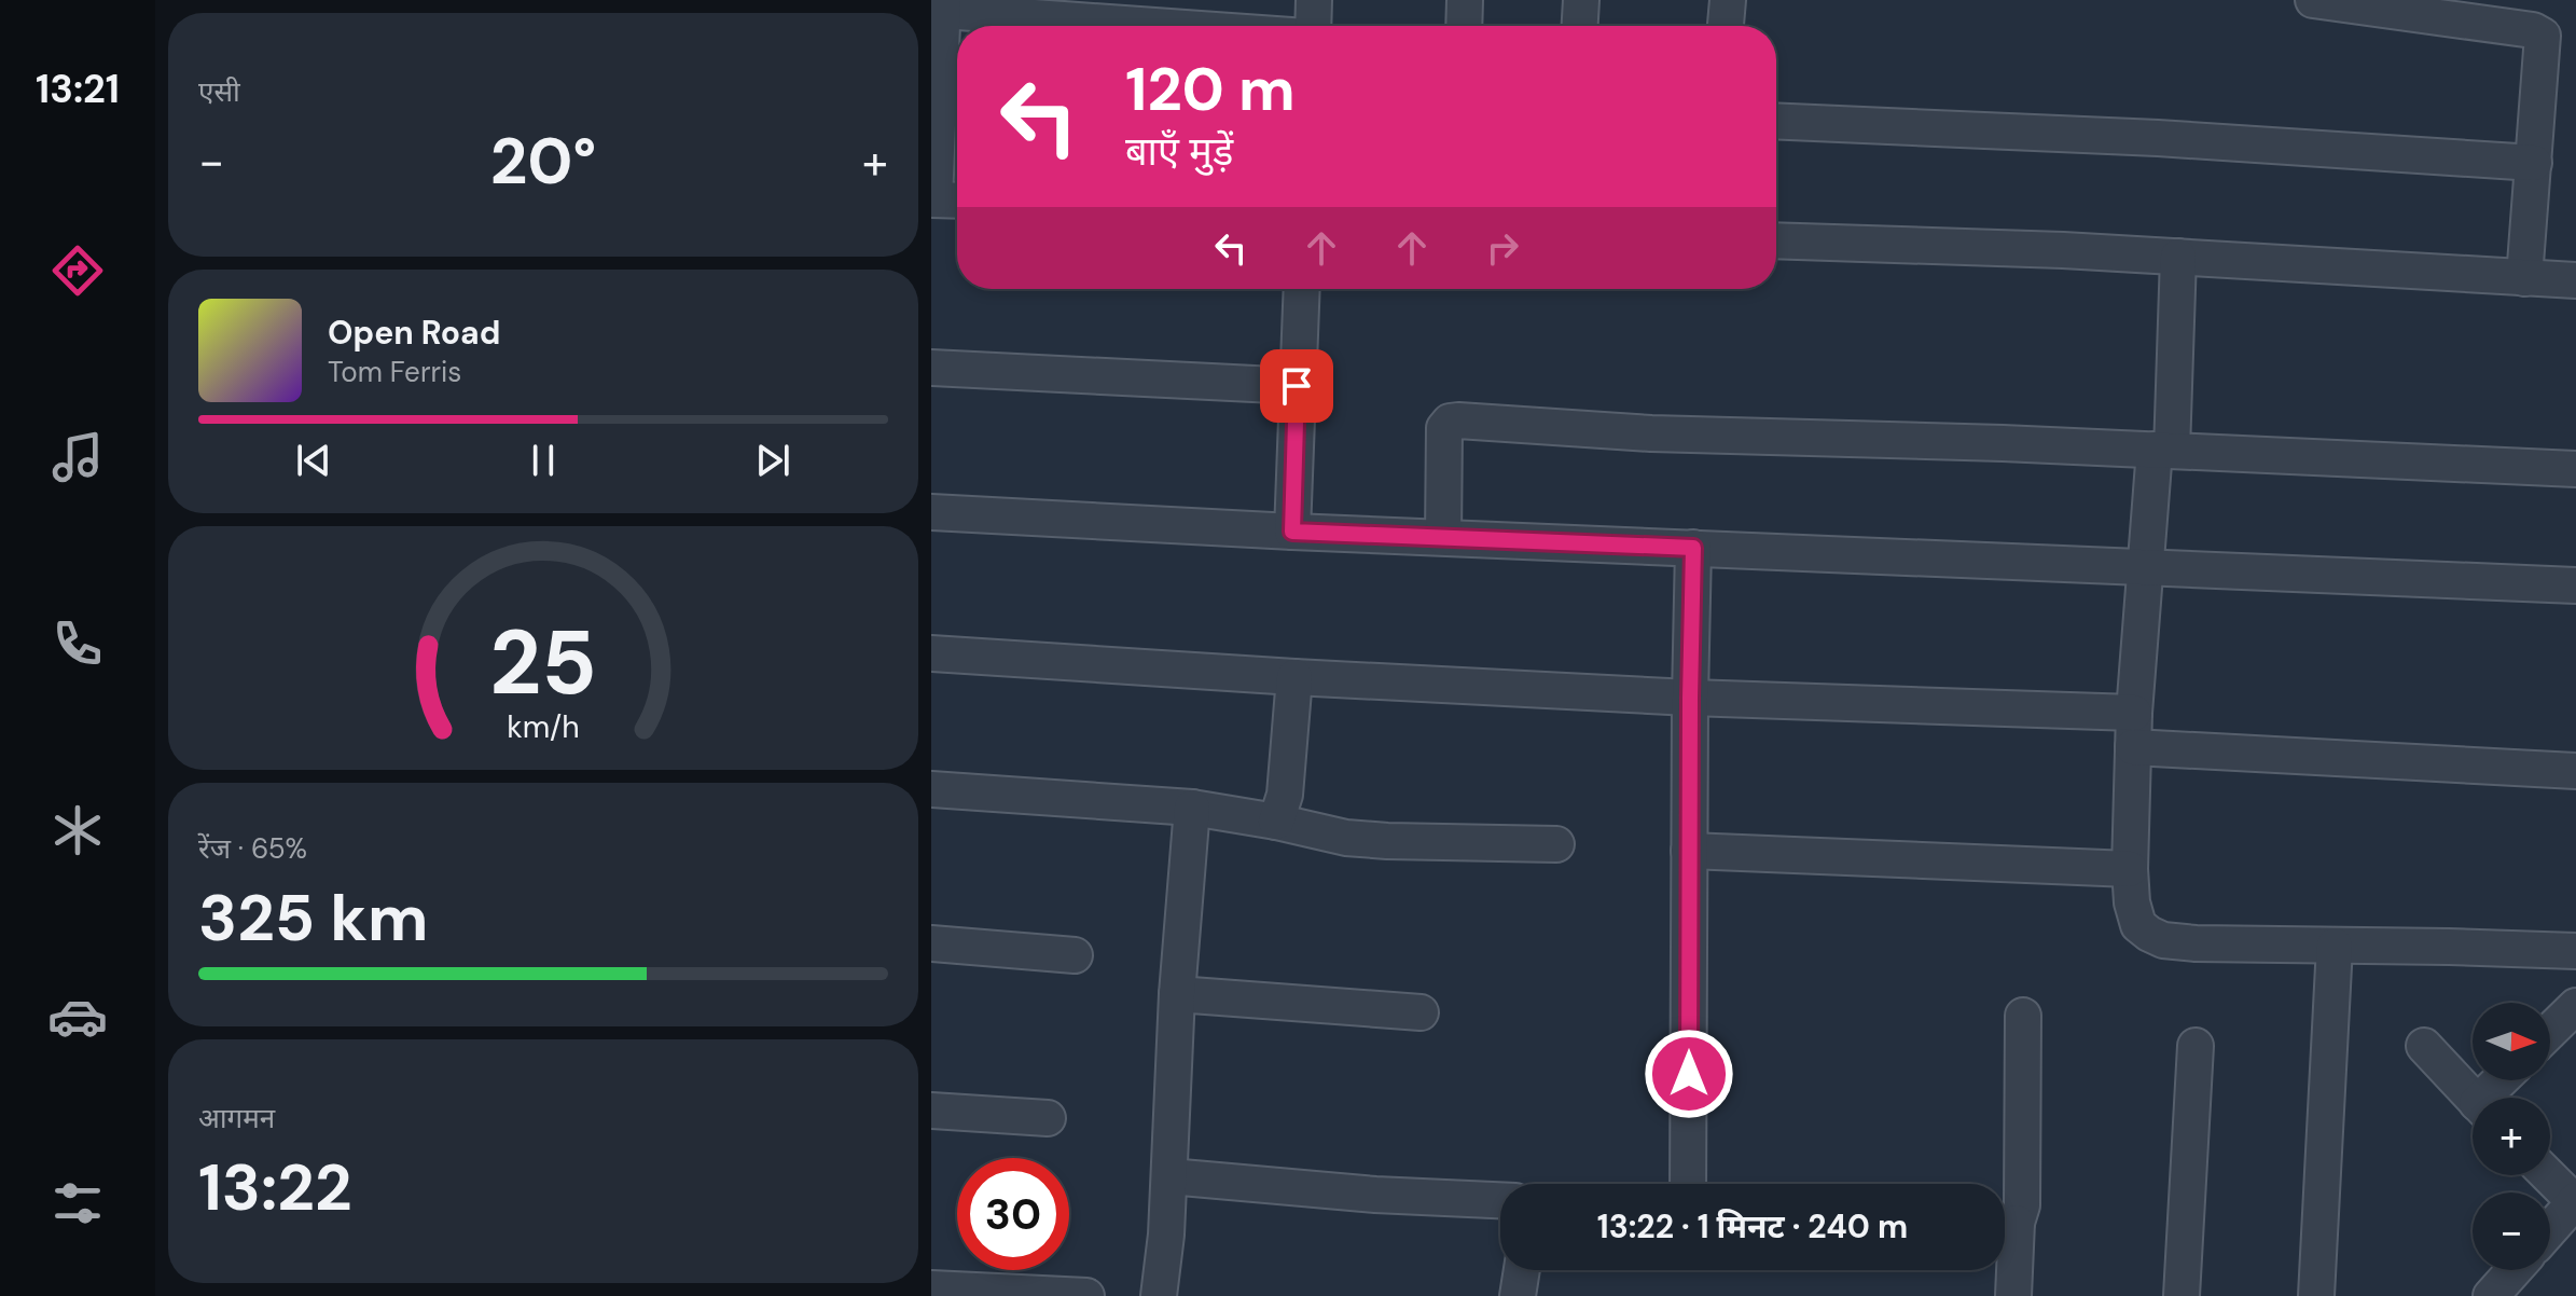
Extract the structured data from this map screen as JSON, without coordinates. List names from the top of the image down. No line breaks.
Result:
{"north":"right","page":{"tabs":"13:21","tile":["एसी",["रेंज · 65%","325 km"],["आगमन","13:22"]],"turn":["120 m","बाएँ मुड़ें"],"heat":["−","20°","+"],"song":["Open Road","Tom Ferris"],"map_buttons":["+","−"],"limit":"30","trip":"13:22 · 1 मिनट · 240 m","gauge":["25","km/h"]}}
